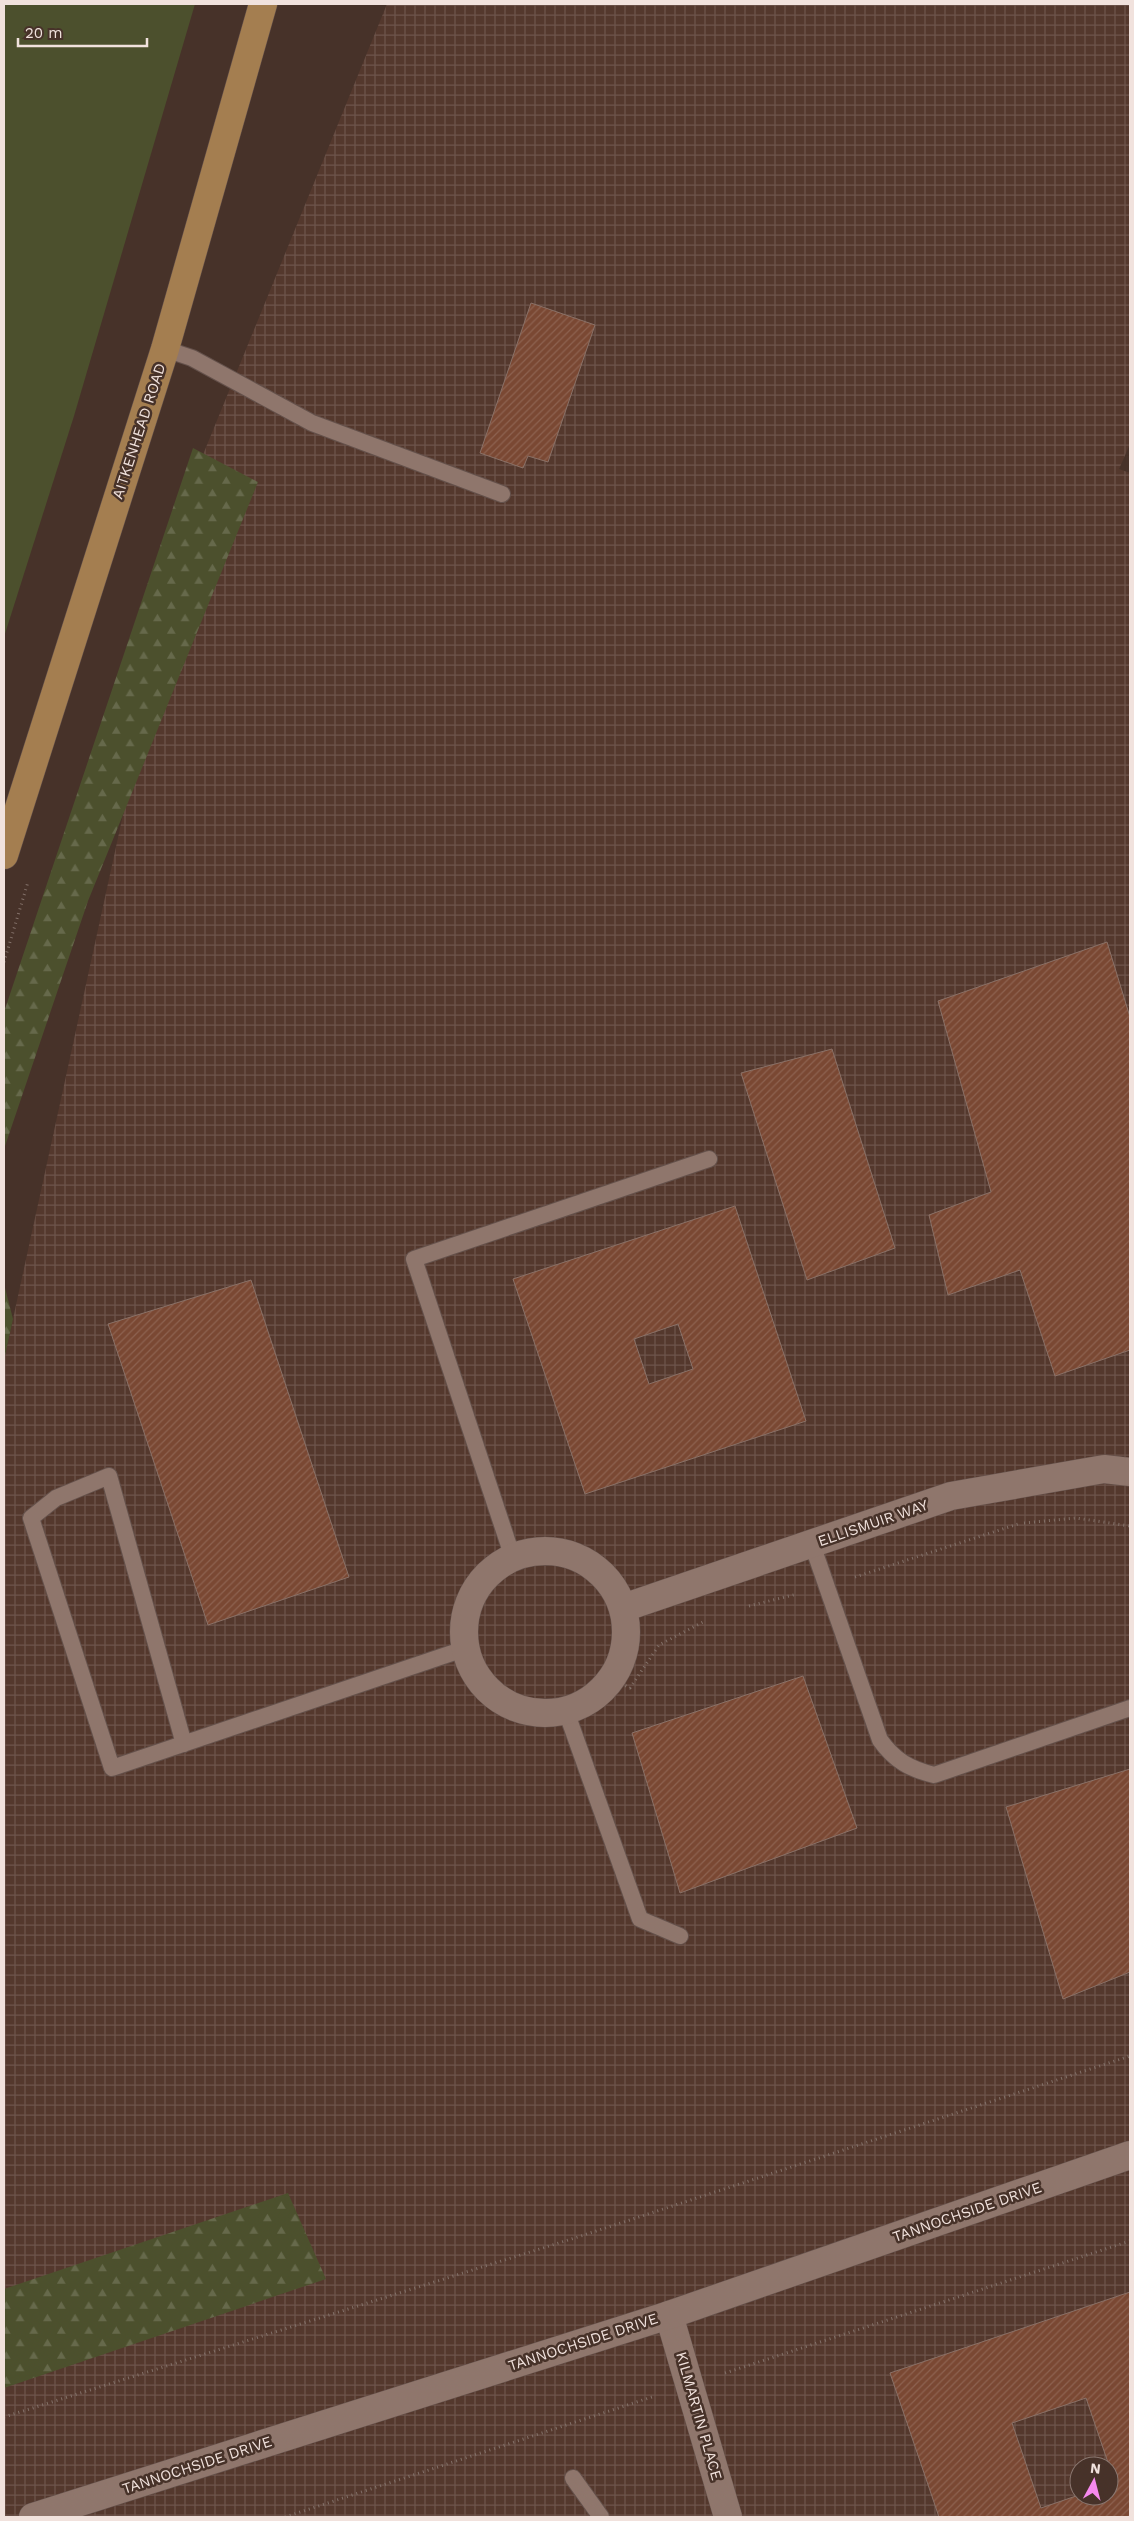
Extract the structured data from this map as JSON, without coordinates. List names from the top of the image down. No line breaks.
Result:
{"streets":{"main road":["AITKENHEAD ROAD"],"street":["ELLISMUIR WAY","TANNOCHSIDE DRIVE","KILMARTIN PLACE"]},"crossings":[["TANNOCHSIDE DRIVE","KILMARTIN PLACE"]],"scale_bar":"20 m","north":"top"}
